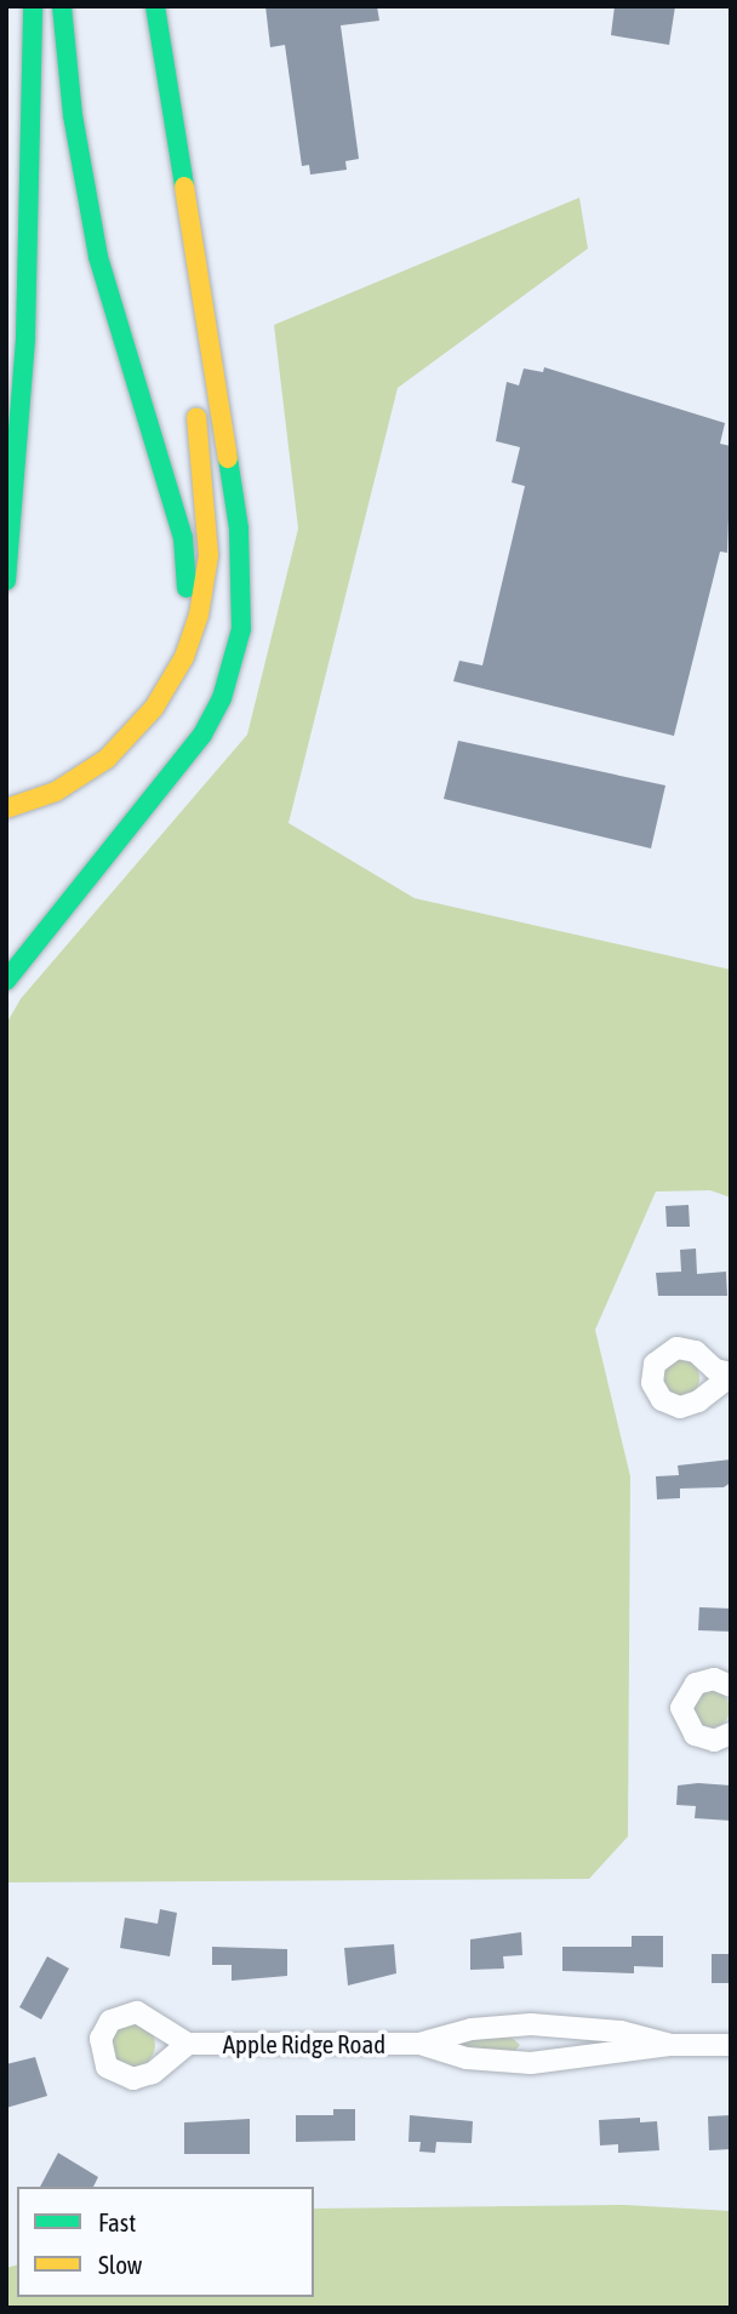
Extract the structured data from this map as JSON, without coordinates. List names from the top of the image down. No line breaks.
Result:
{"streets":{"street":["Apple Ridge Road"]},"legend":["Fast","Slow"]}
